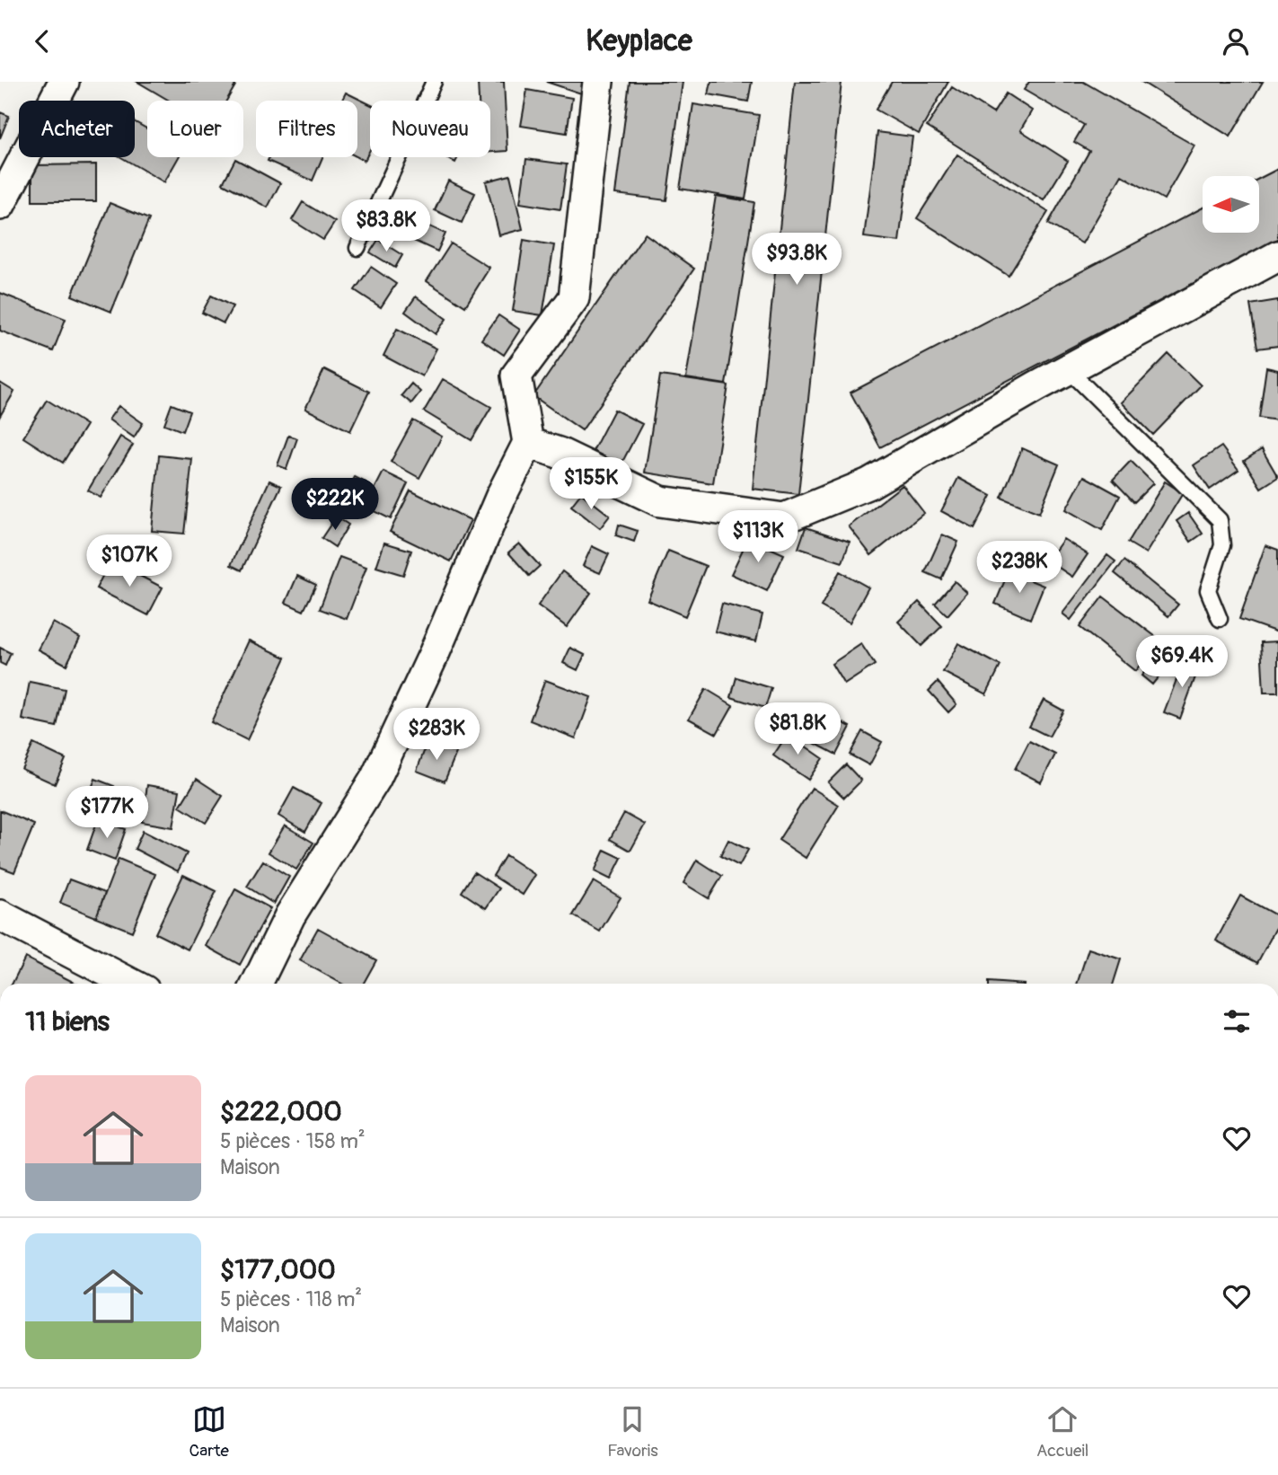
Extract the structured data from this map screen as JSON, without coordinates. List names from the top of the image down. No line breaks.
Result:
{"north":"left","page":{"header":"Keyplace","chip":["Acheter","Louer","Filtres","Nouveau"],"price":["$83.8K","$93.8K","$155K","$222K","$113K","$107K","$238K","$69.4K","$81.8K","$283K","$177K"],"heading":"11 biens","list":[{"name":"$222,000","note":"5 pièces · 158 m² · Maison"},{"name":"$177,000","note":"5 pièces · 118 m² · Maison"}],"tabs":["Carte","Favoris","Accueil"]}}
